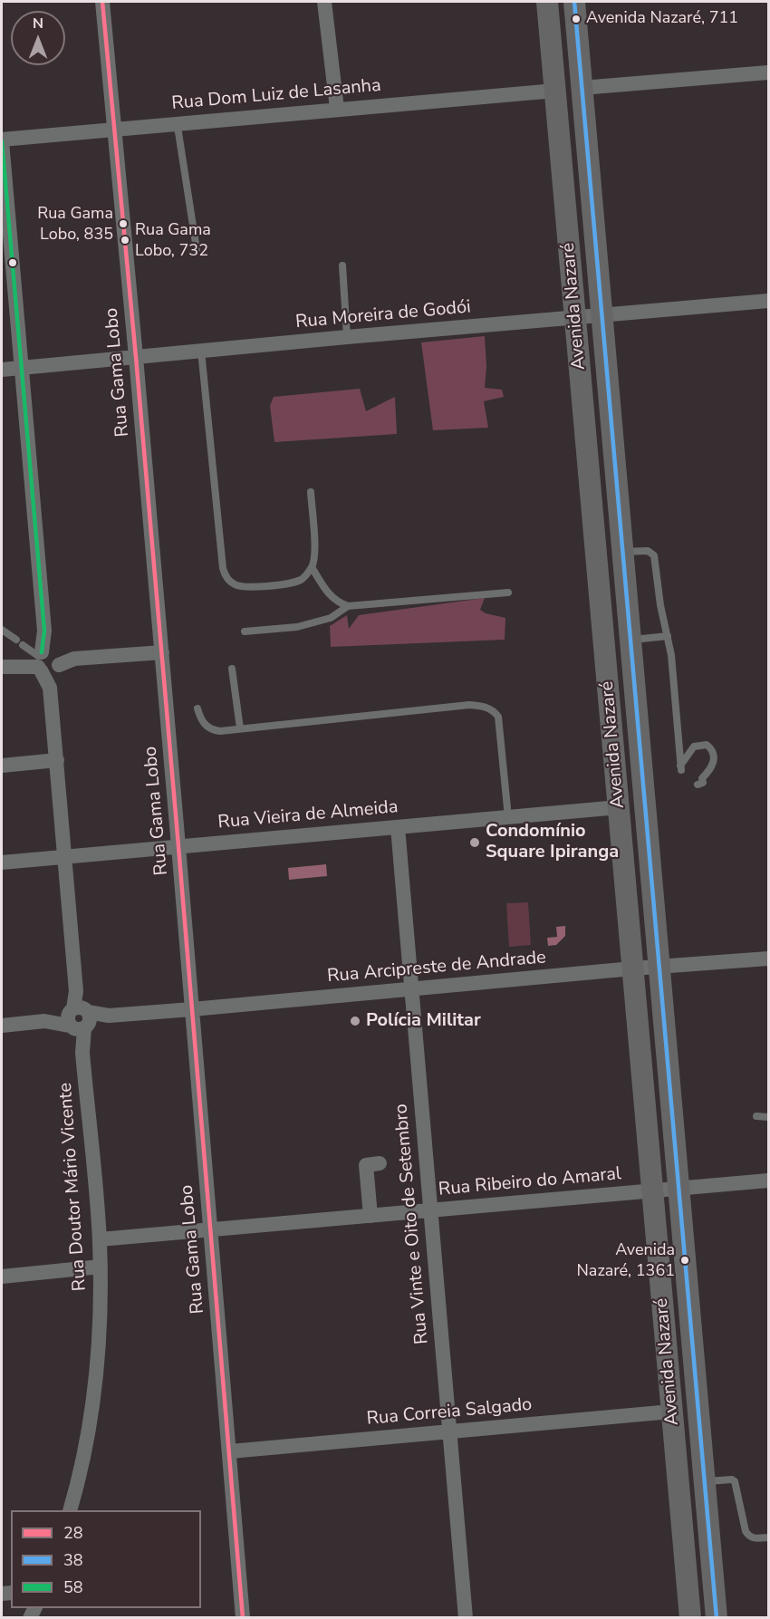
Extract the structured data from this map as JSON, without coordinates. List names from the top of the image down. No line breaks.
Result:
{"streets":{"main road":["Avenida Nazaré"],"street":["Rua Dom Luiz de Lasanha","Rua Moreira de Godói","Rua Gama Lobo","Rua Vieira de Almeida","Rua Arcipreste de Andrade","Rua Ribeiro do Amaral","Rua Doutor Mário Vicente","Rua Vinte e Oito de Setembro","Rua Correia Salgado"]},"crossings":[["Rua Dom Luiz de Lasanha","Avenida Nazaré"],["Rua Dom Luiz de Lasanha","Rua Gama Lobo"],["Rua Dom Luiz de Lasanha","Rua Doutor Mário Vicente"],["Avenida Nazaré","Rua Moreira de Godói"],["Avenida Nazaré","Rua Vieira de Almeida"],["Avenida Nazaré","Rua Arcipreste de Andrade"],["Avenida Nazaré","Rua Ribeiro do Amaral"],["Avenida Nazaré","Rua Correia Salgado"],["Rua Moreira de Godói","Rua Gama Lobo"],["Rua Moreira de Godói","Rua Doutor Mário Vicente"],["Rua Gama Lobo","Rua Vieira de Almeida"],["Rua Gama Lobo","Rua Arcipreste de Andrade"],["Rua Gama Lobo","Rua Ribeiro do Amaral"],["Rua Gama Lobo","Rua Correia Salgado"],["Rua Vieira de Almeida","Rua Doutor Mário Vicente"],["Rua Vieira de Almeida","Rua Vinte e Oito de Setembro"],["Rua Arcipreste de Andrade","Rua Doutor Mário Vicente"],["Rua Arcipreste de Andrade","Rua Vinte e Oito de Setembro"],["Rua Ribeiro do Amaral","Rua Doutor Mário Vicente"],["Rua Ribeiro do Amaral","Rua Vinte e Oito de Setembro"],["Rua Vinte e Oito de Setembro","Rua Correia Salgado"]],"places":["Avenida Nazaré, 711","Rua Gama Lobo, 835","Rua Gama Lobo, 732","Condomínio Square Ipiranga","Polícia Militar","Avenida Nazaré, 1361"],"lines":["transit line 28","transit line 38","transit line 58"],"legend":["28","38","58"],"north":"top"}
